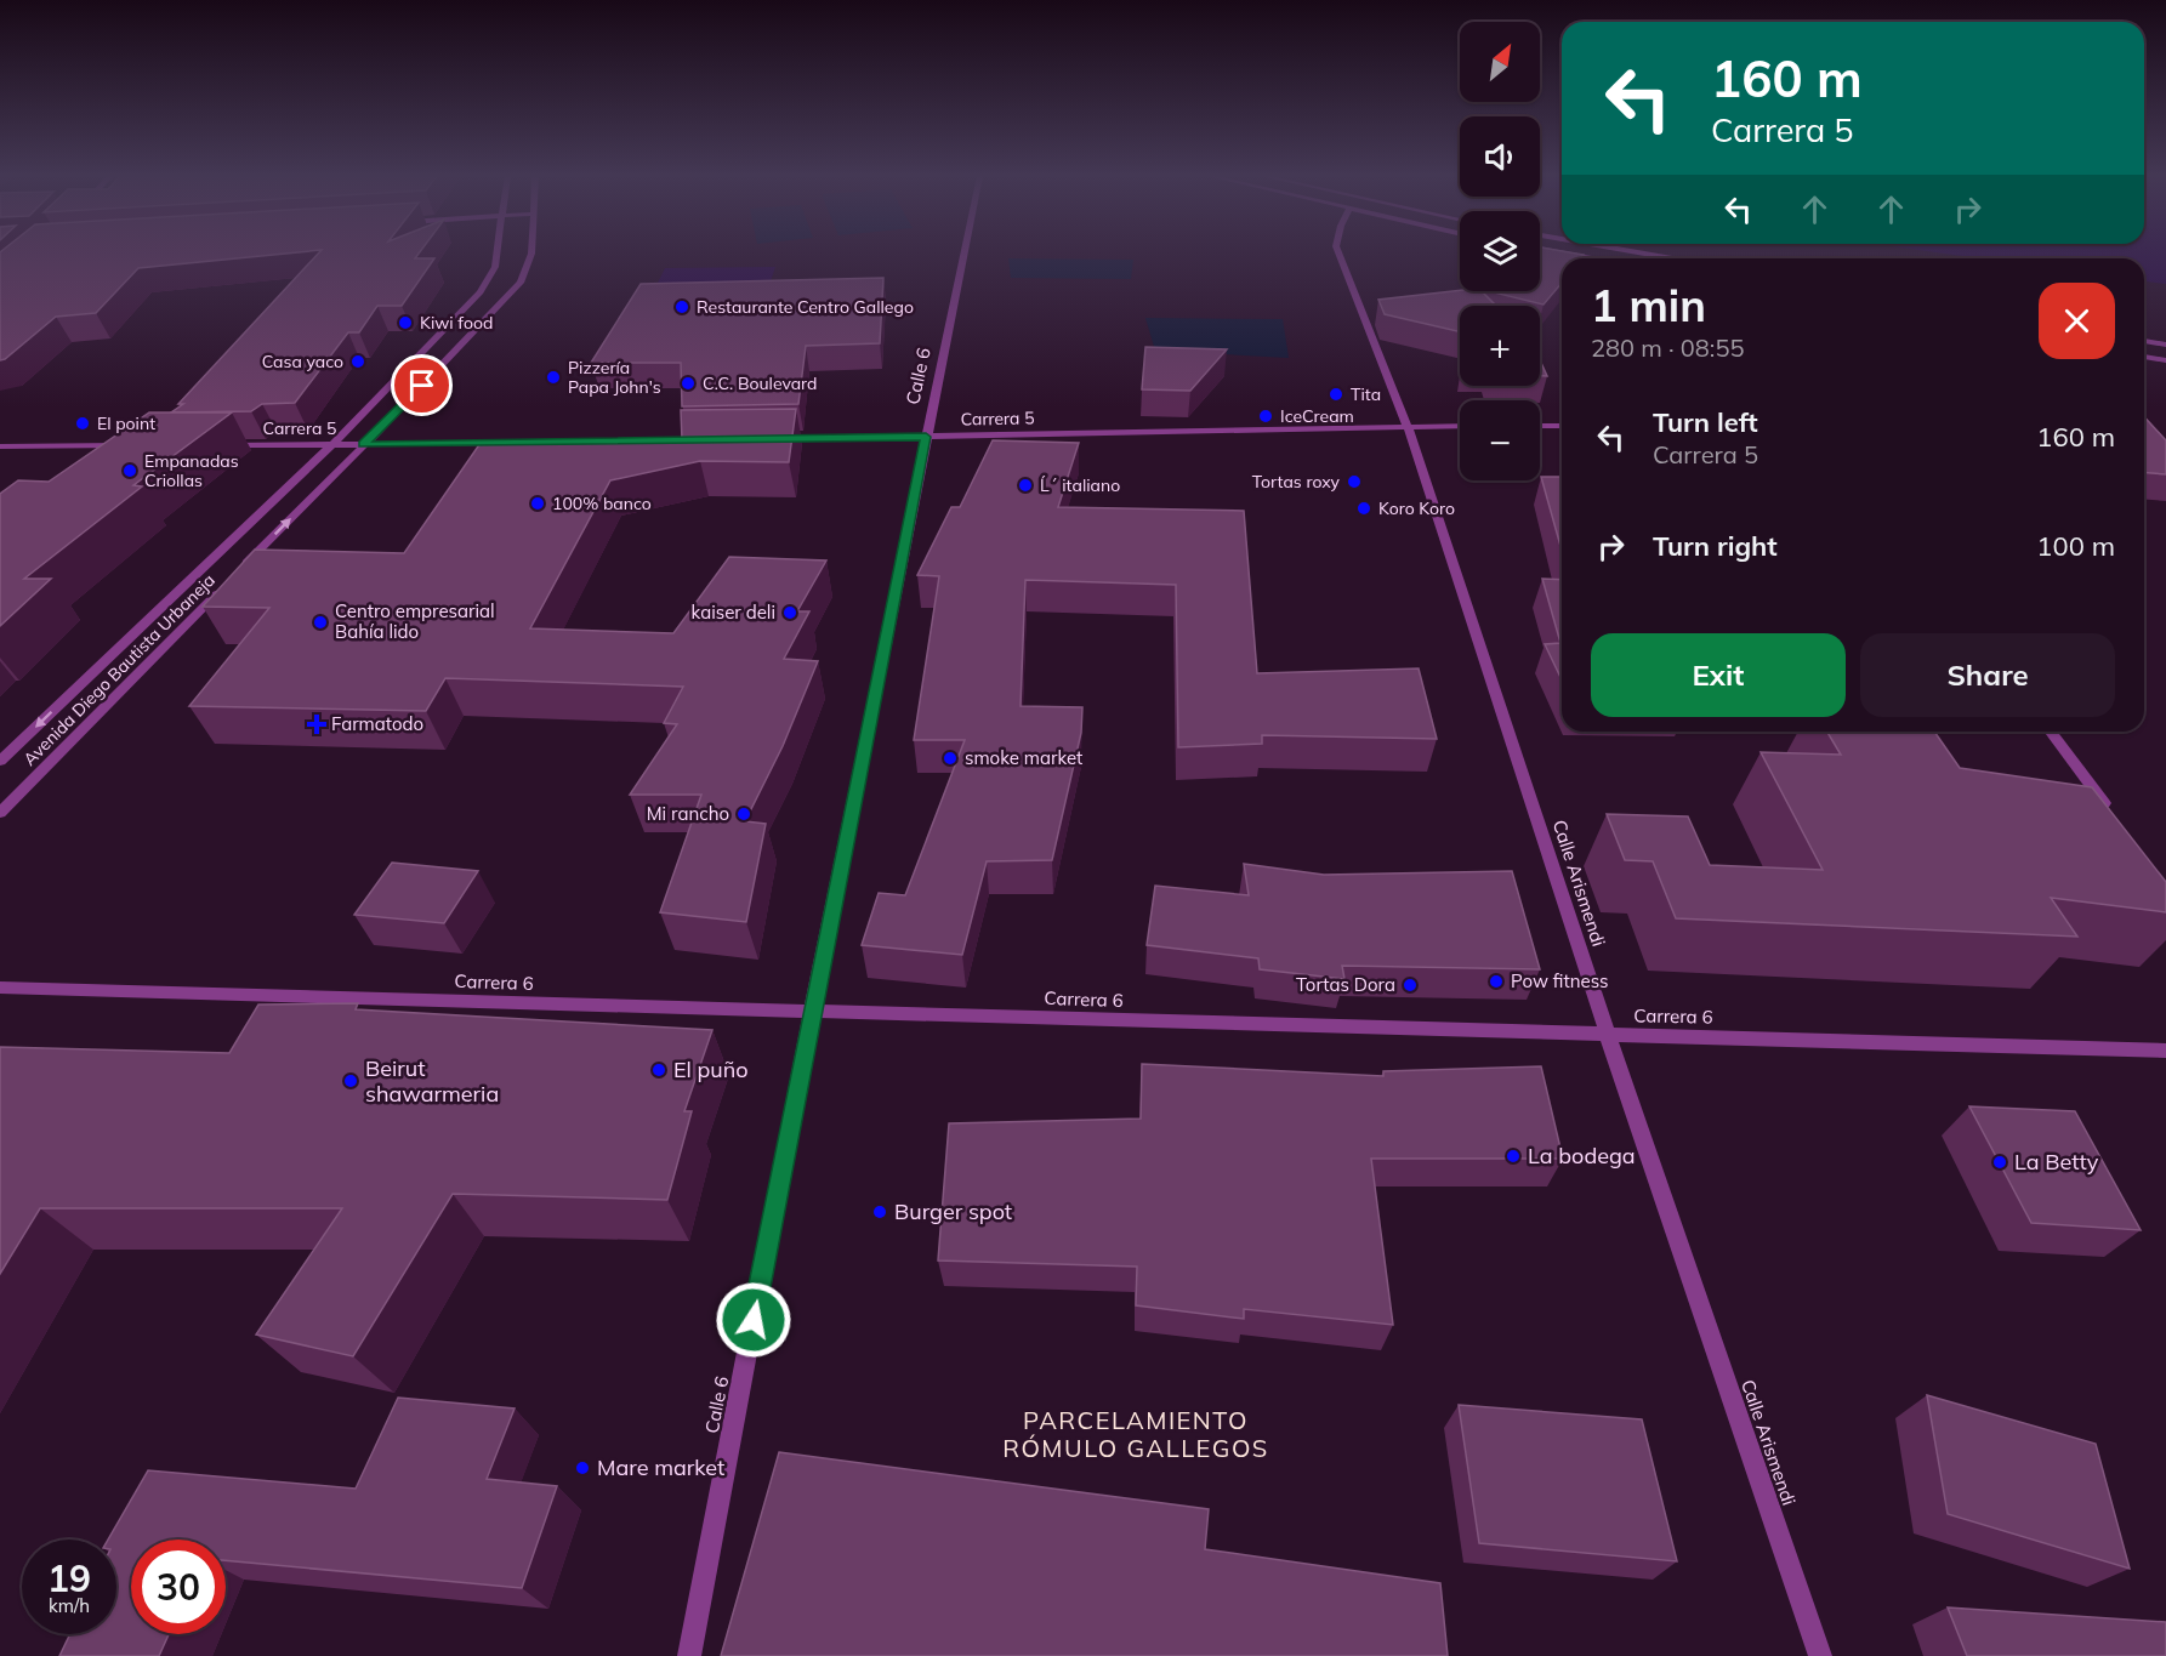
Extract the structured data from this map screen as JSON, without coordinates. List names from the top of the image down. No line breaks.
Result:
{"streets":{"street":["Calle 6","Carrera 5","Avenida Diego Bautista Urbaneja","Calle Arismendi","Carrera 6"]},"crossings":[["Calle 6","Carrera 5"],["Calle 6","Carrera 6"],["Carrera 5","Avenida Diego Bautista Urbaneja"],["Carrera 5","Calle Arismendi"],["Calle Arismendi","Carrera 6"]],"districts":["PARCELAMIENTO RÓMULO GALLEGOS"],"places":{"other":["Restaurante Centro Gallego","Kiwi food","Casa yaco","Pizzería Papa John's","C.C. Boulevard","Tita","IceCream","El point","Empanadas Criollas","Tortas roxy","Ĺ´ italiano","100% banco","Koro Koro","kaiser deli","Centro empresarial Bahía lido","smoke market","Mi rancho","Pow fitness","Tortas Dora","El puño","Beirut shawarmeria","La bodega","La Betty","Burger spot","Mare market"],"health":["Farmatodo"]},"north":"top right","page":{"map_buttons":["+","−"],"turn":["160 m","Carrera 5"],"heading":["1 min","280 m · 08:55"],"list":[{"name":"Turn left","note":"Carrera 5","value":"160 m"},{"name":"Turn right","value":"100 m"}],"buttons":["Exit","Share"],"speed":"19 km/h","limit":"30"}}
